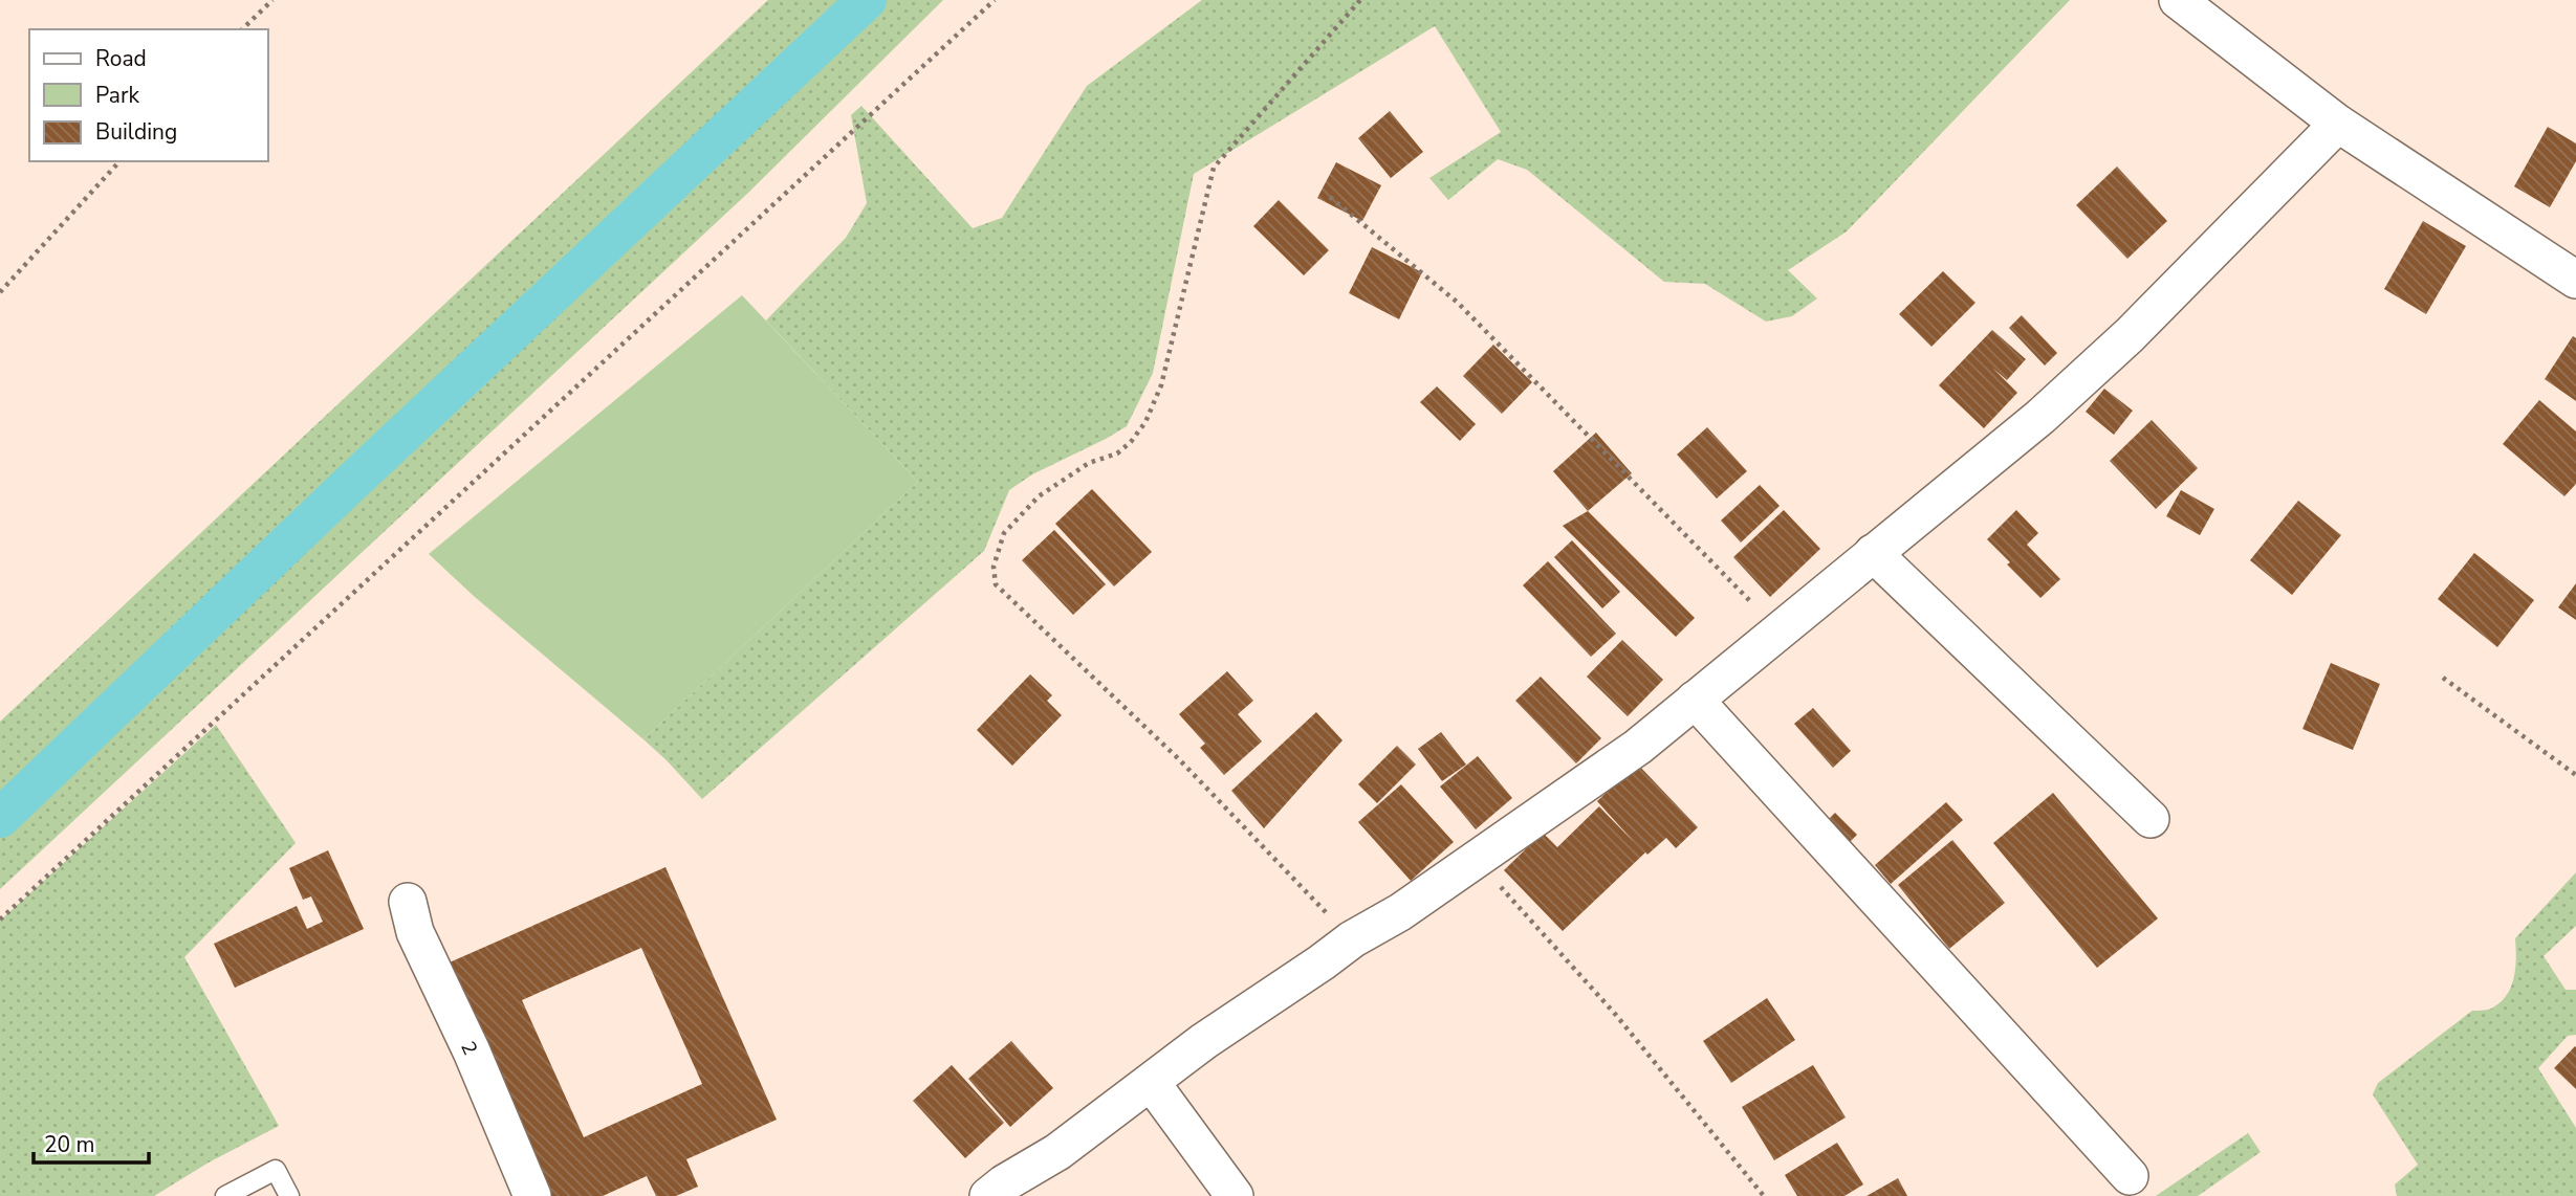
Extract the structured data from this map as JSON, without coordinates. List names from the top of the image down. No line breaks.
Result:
{"streets":{"street":["2"]},"legend":["Road","Park","Building"],"scale_bar":"20 m"}
